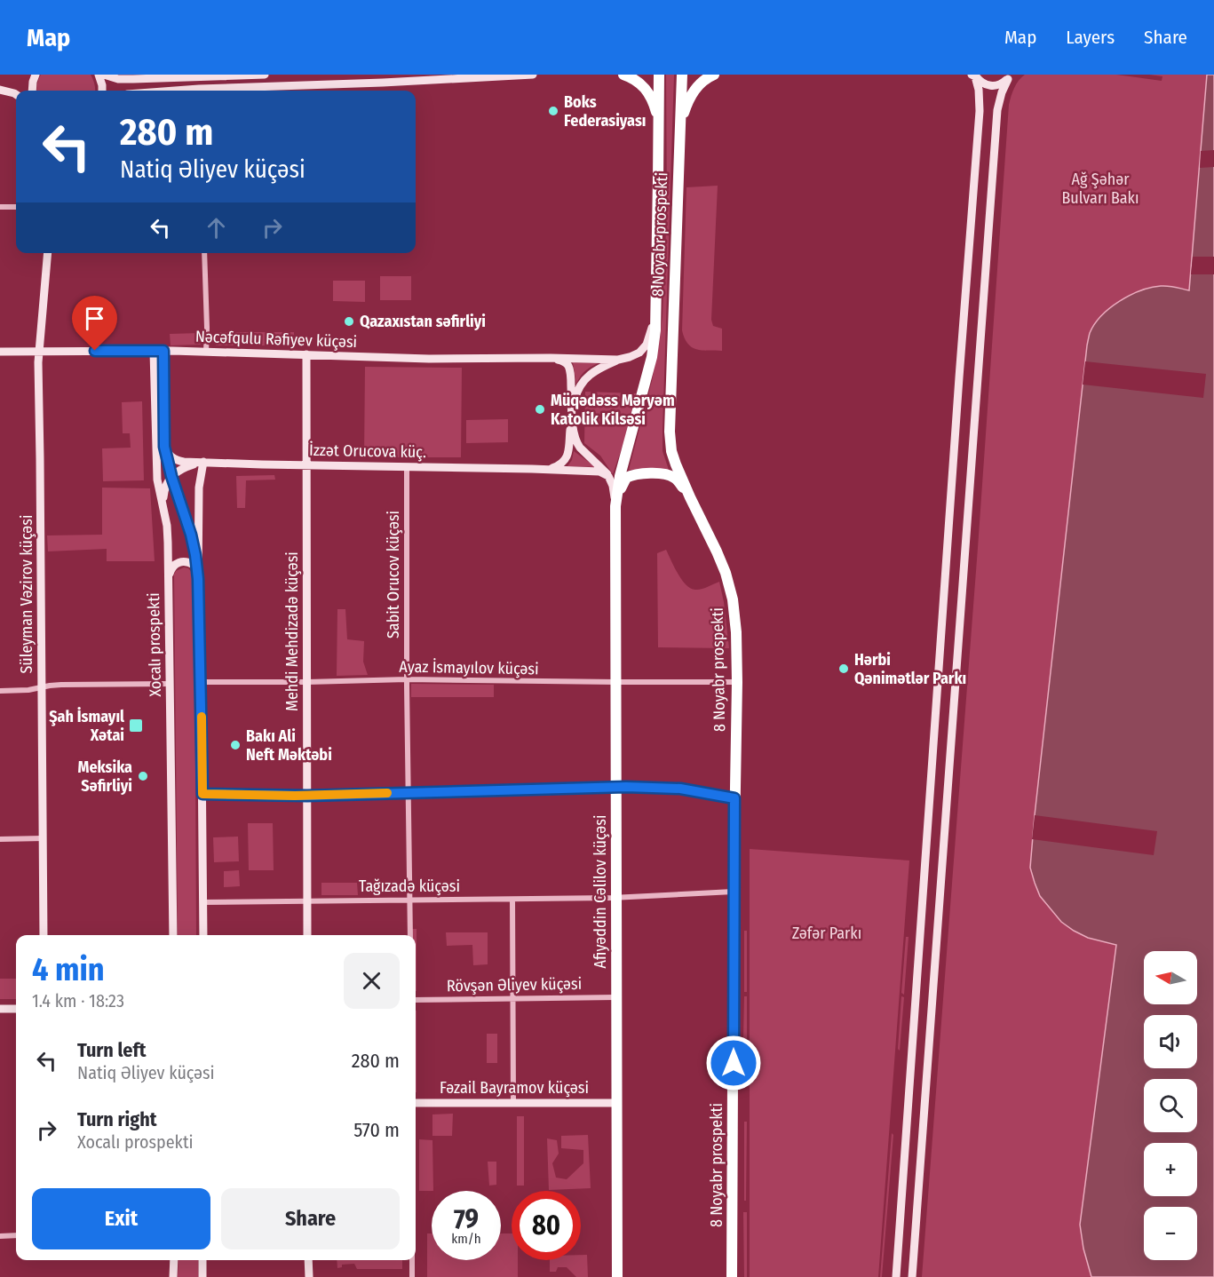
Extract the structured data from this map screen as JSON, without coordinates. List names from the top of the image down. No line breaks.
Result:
{"streets":{"highway":["8 Noyabr prospekti","Afiyəddin Cəlilov küçəsi"],"main road":["Nəcəfqulu Rəfiyev küçəsi","İzzət Orucova küç.","Süleyman Vəzirov küçəsi","Mehdi Mehdizadə küçəsi","Xocalı prospekti","Fəzail Bayramov küçəsi"],"street":["Sabit Orucov küçəsi","Ayaz İsmayılov küçəsi","Tağızadə küçəsi","Rövşən Əliyev küçəsi"]},"crossings":[["8 Noyabr prospekti","Ayaz İsmayılov küçəsi"],["8 Noyabr prospekti","Afiyəddin Cəlilov küçəsi"],["Nəcəfqulu Rəfiyev küçəsi","Süleyman Vəzirov küçəsi"],["Nəcəfqulu Rəfiyev küçəsi","Mehdi Mehdizadə küçəsi"],["Nəcəfqulu Rəfiyev küçəsi","Xocalı prospekti"],["İzzət Orucova küç.","Sabit Orucov küçəsi"],["İzzət Orucova küç.","Mehdi Mehdizadə küçəsi"],["Sabit Orucov küçəsi","Ayaz İsmayılov küçəsi"],["Sabit Orucov küçəsi","Tağızadə küçəsi"],["Mehdi Mehdizadə küçəsi","Ayaz İsmayılov küçəsi"],["Mehdi Mehdizadə küçəsi","Tağızadə küçəsi"],["Ayaz İsmayılov küçəsi","Afiyəddin Cəlilov küçəsi"],["Tağızadə küçəsi","Afiyəddin Cəlilov küçəsi"],["Afiyəddin Cəlilov küçəsi","Rövşən Əliyev küçəsi"],["Afiyəddin Cəlilov küçəsi","Fəzail Bayramov küçəsi"]],"parks":["Ağ Şəhər Bulvarı Bakı","Zəfər Parkı"],"places":{"other":["Boks Federasiyası","Qazaxıstan səfirliyi","Müqədəss Məryəm Katolik Kilsəsi","Hərbi Qənimətlər Parkı","Bakı Ali Neft Məktəbi","Meksika Səfirliyi"],"transit":["Şah İsmayıl Xətai"]},"north":"left","page":{"header":"Map","nav":["Map","Layers","Share"],"turn":["280 m","Natiq Əliyev küçəsi"],"heading":["4 min","1.4 km · 18:23"],"map_buttons":["+","−"],"list":[{"name":"Turn left","note":"Natiq Əliyev küçəsi","value":"280 m"},{"name":"Turn right","note":"Xocalı prospekti","value":"570 m"}],"buttons":["Exit","Share"],"speed":"79 km/h","limit":"80"}}
